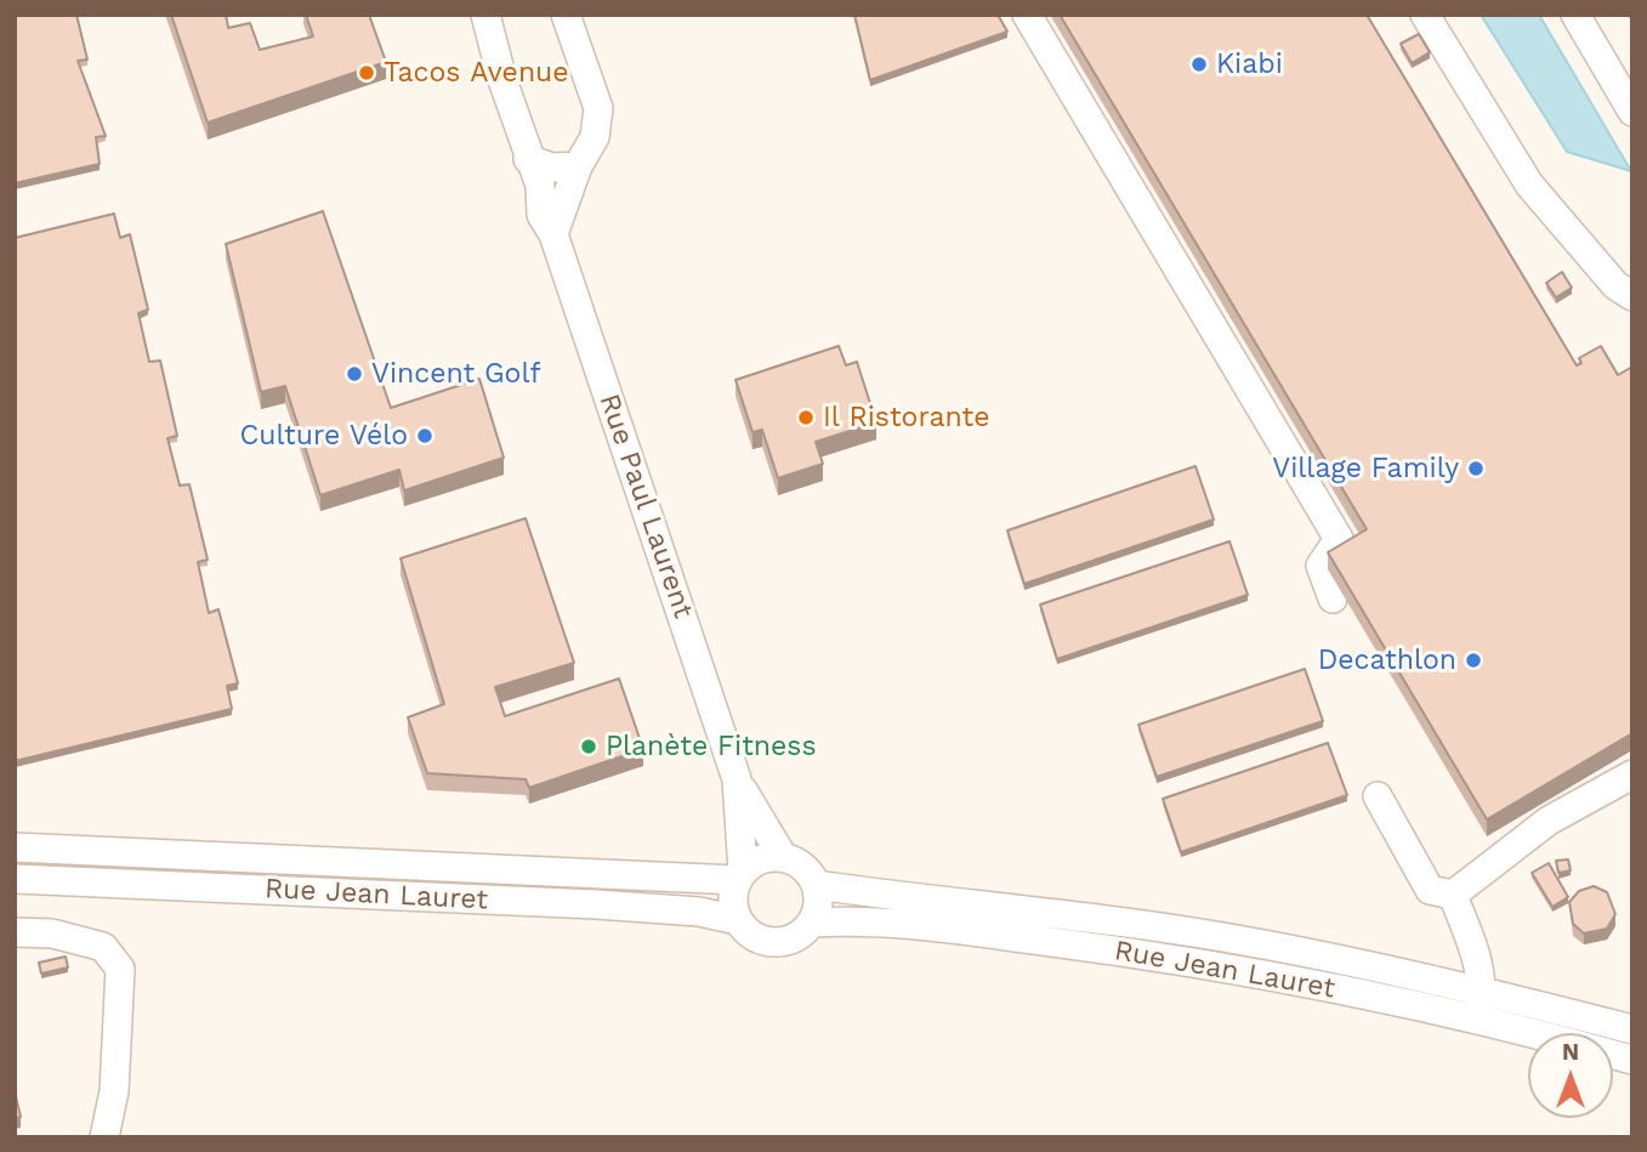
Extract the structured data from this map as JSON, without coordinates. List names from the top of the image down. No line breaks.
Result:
{"streets":{"street":["Rue Paul Laurent","Rue Jean Lauret"]},"crossings":[["Rue Paul Laurent","Rue Jean Lauret"]],"places":["Kiabi","Tacos Avenue","Vincent Golf","Il Ristorante","Culture Vélo","Village Family","Decathlon","Planète Fitness"],"north":"top"}
